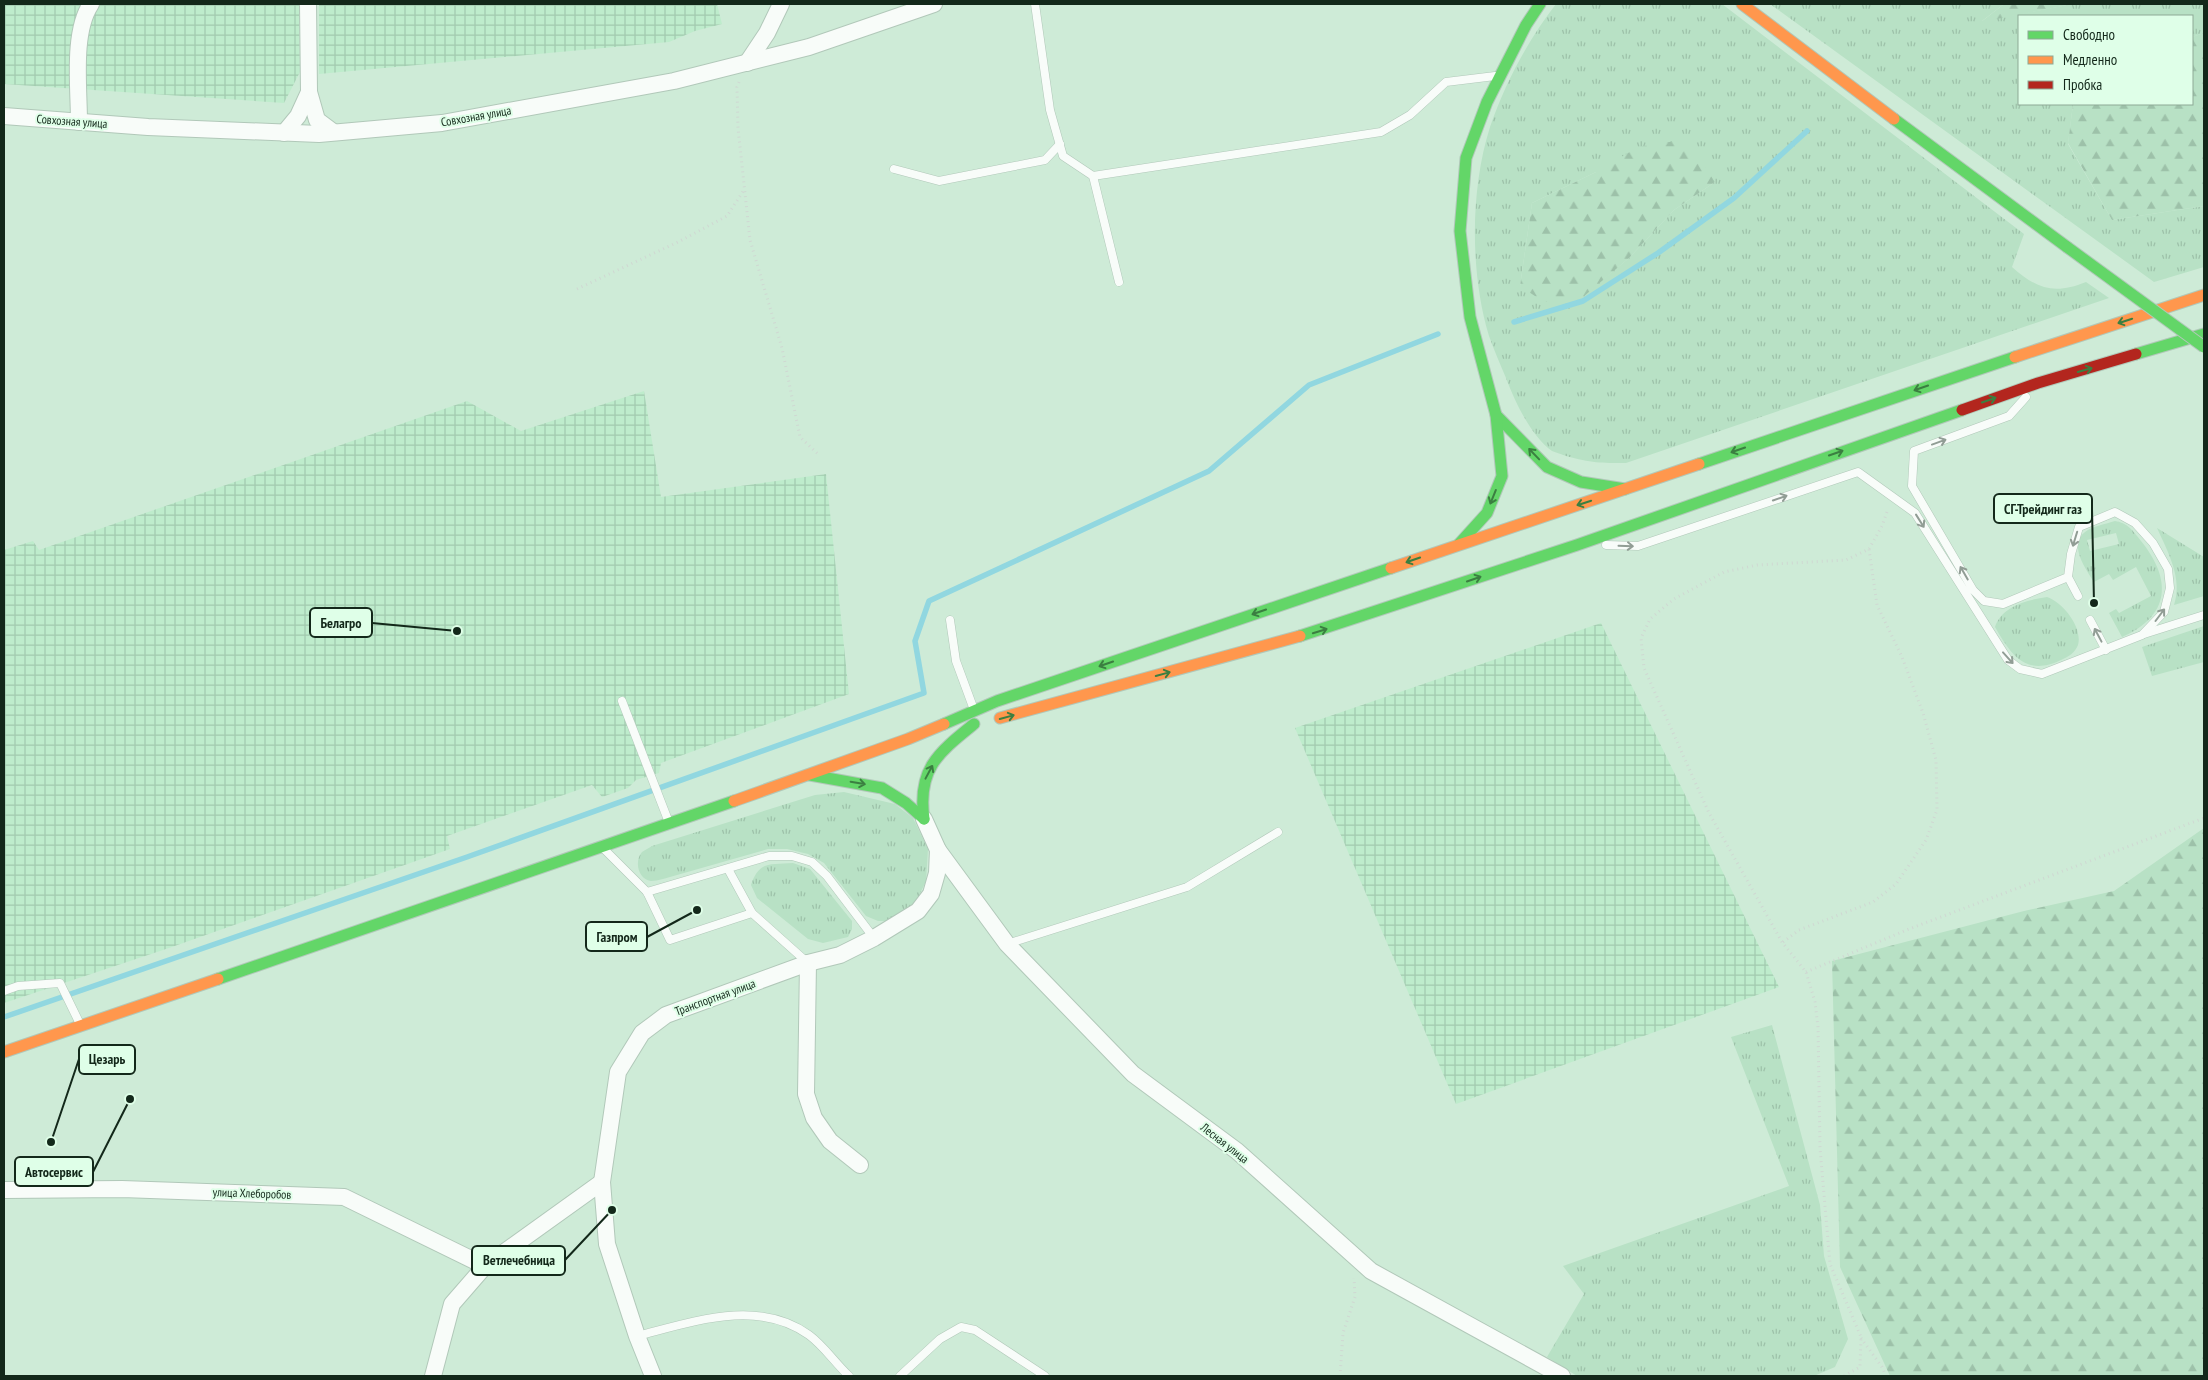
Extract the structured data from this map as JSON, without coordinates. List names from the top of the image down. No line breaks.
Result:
{"streets":{"street":["Совхозная улица","Транспортная улица","Лесная улица","улица Хлеборобов"]},"crossings":[["Транспортная улица","Лесная улица"]],"places":["СГ-Трейдинг газ","Белагро","Газпром","Автосервис","Цезарь","Ветлечебница"],"legend":["Свободно","Медленно","Пробка"]}
